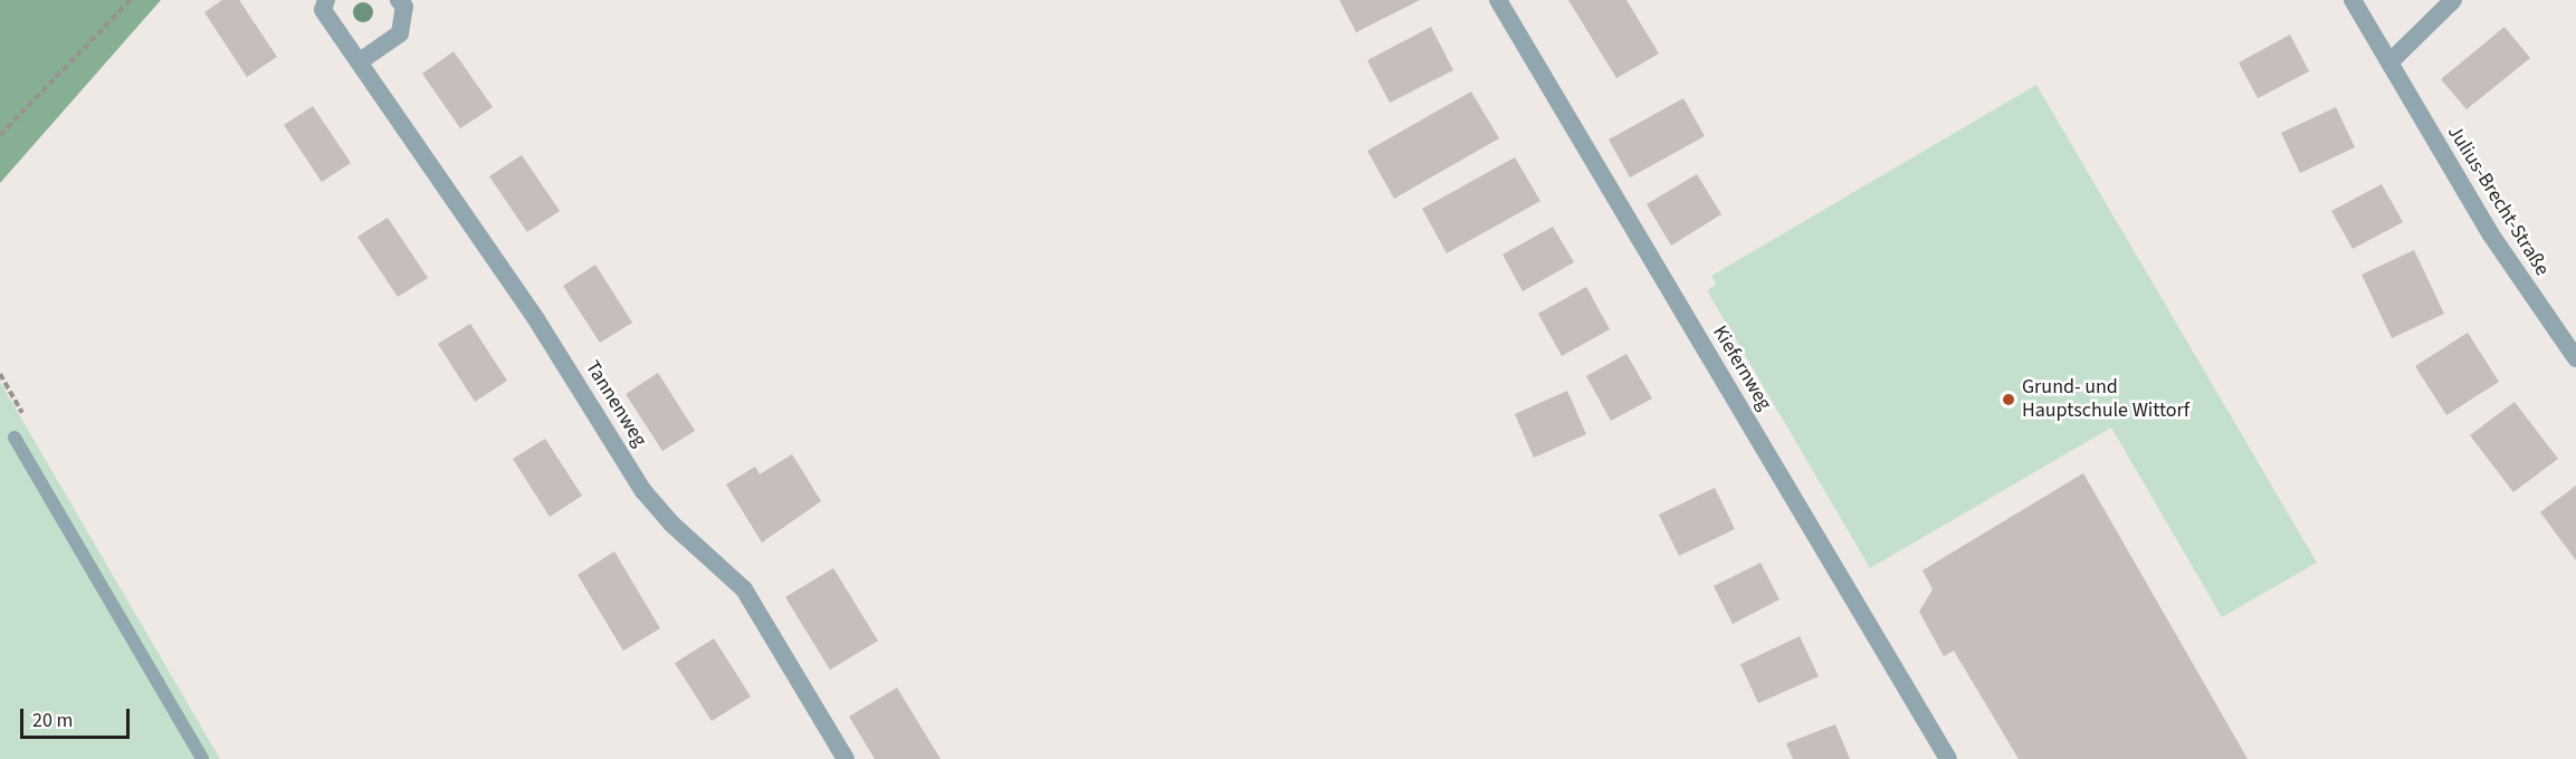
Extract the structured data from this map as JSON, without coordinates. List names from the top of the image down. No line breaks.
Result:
{"streets":{"street":["Julius-Brecht-Straße","Kiefernweg","Tannenweg"]},"places":["Grund- und Hauptschule Wittorf"],"scale_bar":"20 m"}
